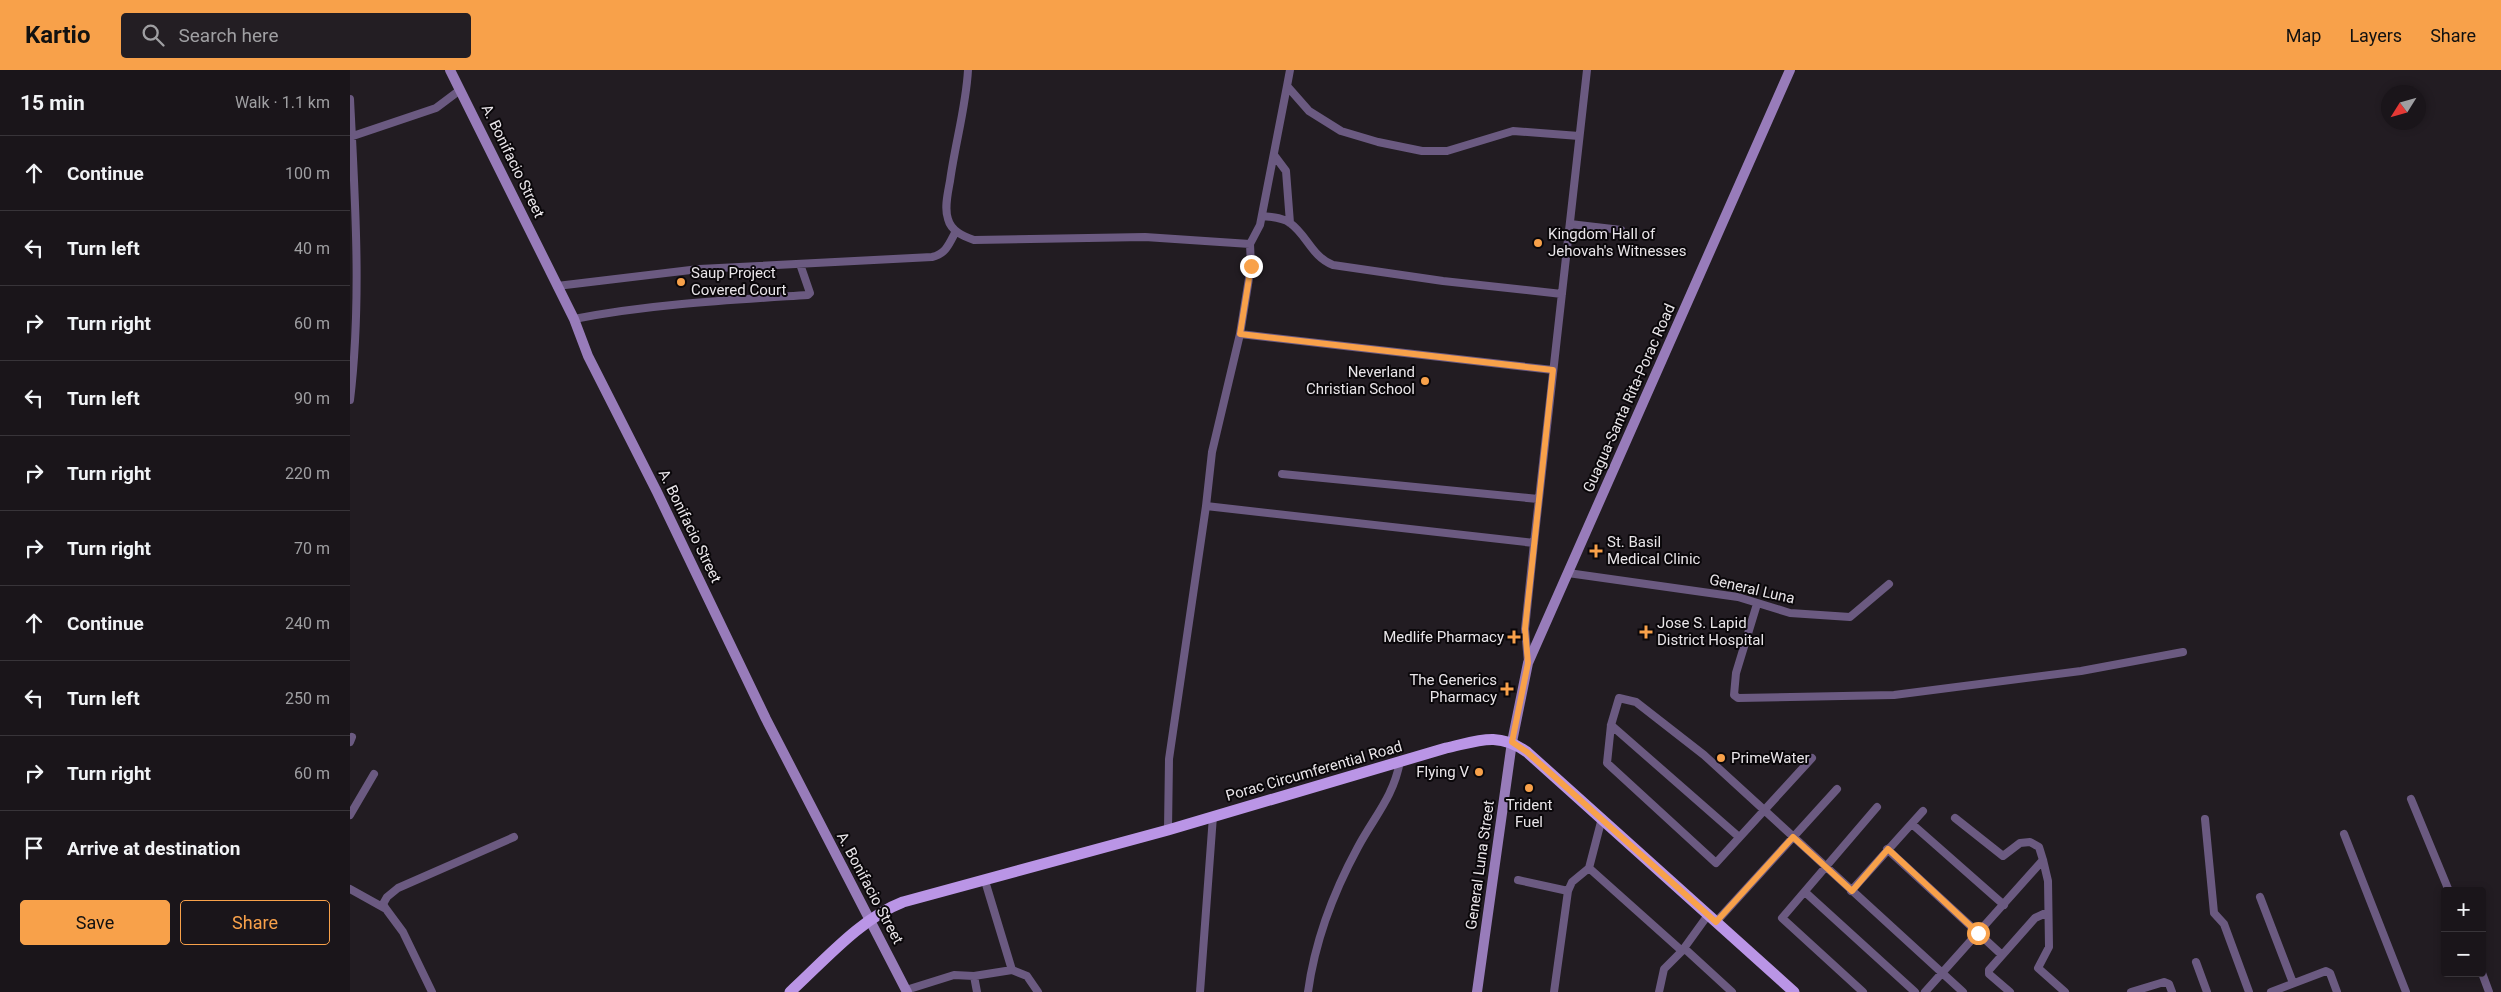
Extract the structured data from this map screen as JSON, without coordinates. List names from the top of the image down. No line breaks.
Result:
{"streets":{"main road":["Porac Circumferential Road"],"street":["A. Bonifacio Street","Guagua-Santa Rita-Porac Road","General Luna","General Luna Street"]},"crossings":[["A. Bonifacio Street","Porac Circumferential Road"],["Guagua-Santa Rita-Porac Road","General Luna"],["Guagua-Santa Rita-Porac Road","Porac Circumferential Road"],["Guagua-Santa Rita-Porac Road","General Luna Street"],["Porac Circumferential Road","General Luna Street"]],"places":{"other":["Kingdom Hall of Jehovah's Witnesses","Saup Project Covered Court","Neverland Christian School","PrimeWater","Flying V","Trident Fuel"],"health":["St. Basil Medical Clinic","Jose S. Lapid District Hospital","Medlife Pharmacy","The Generics Pharmacy"]},"north":"bottom left","page":{"header":"Kartio","search":"Search here","nav":["Map","Layers","Share"],"heading":["15 min","Walk · 1.1 km"],"list":[["Continue","100 m"],["Turn left","40 m"],["Turn right","60 m"],["Turn left","90 m"],["Turn right","220 m"],["Turn right","70 m"],["Continue","240 m"],["Turn left","250 m"],["Turn right","60 m"],"Arrive at destination"],"buttons":["Save","Share"],"map_buttons":["+","−"]}}
